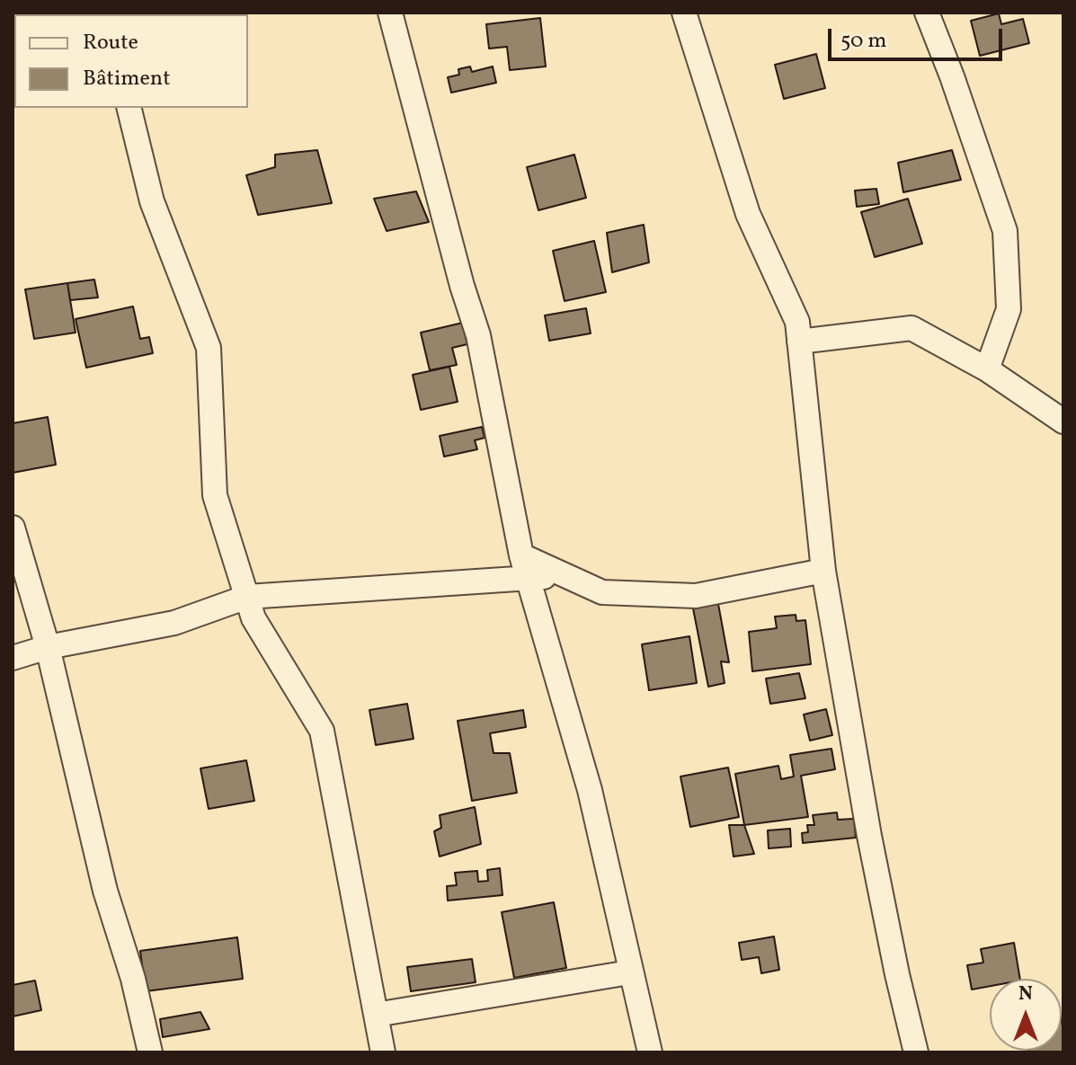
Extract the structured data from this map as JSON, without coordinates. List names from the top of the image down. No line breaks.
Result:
{"legend":["Route","Bâtiment"],"scale_bar":"50 m","north":"top"}
